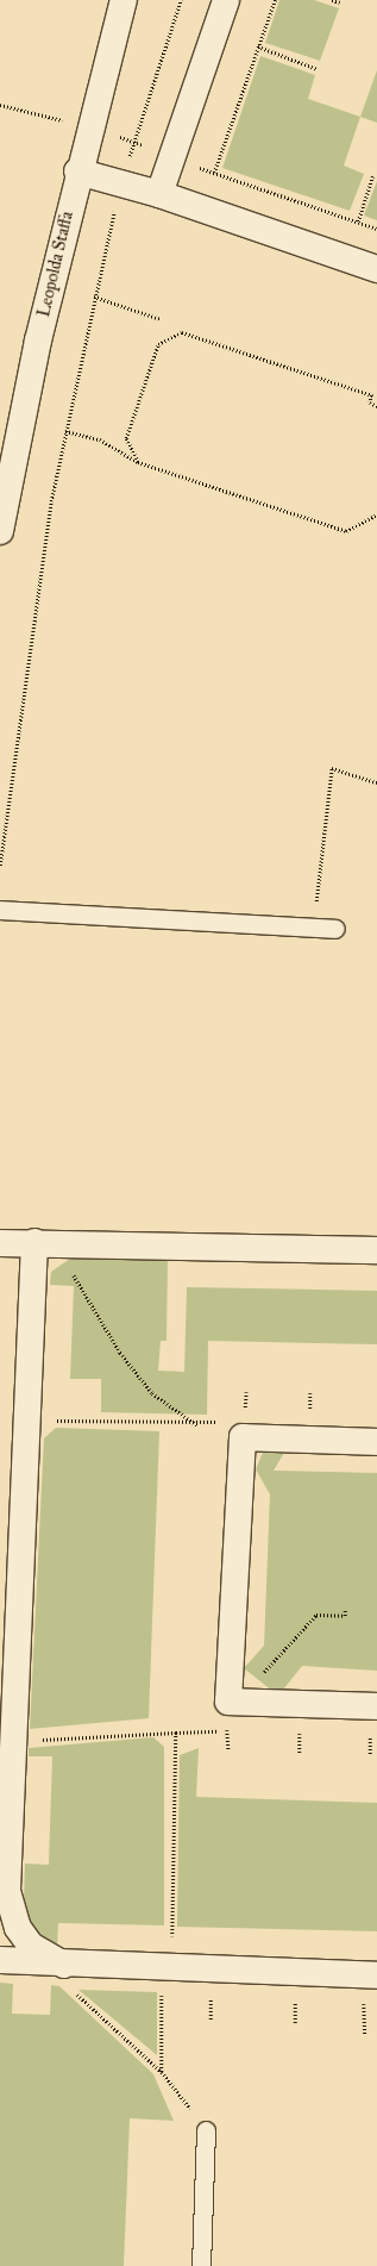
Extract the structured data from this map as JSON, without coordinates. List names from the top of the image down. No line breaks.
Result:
{"streets":{"street":["Leopolda Staffa"]}}
